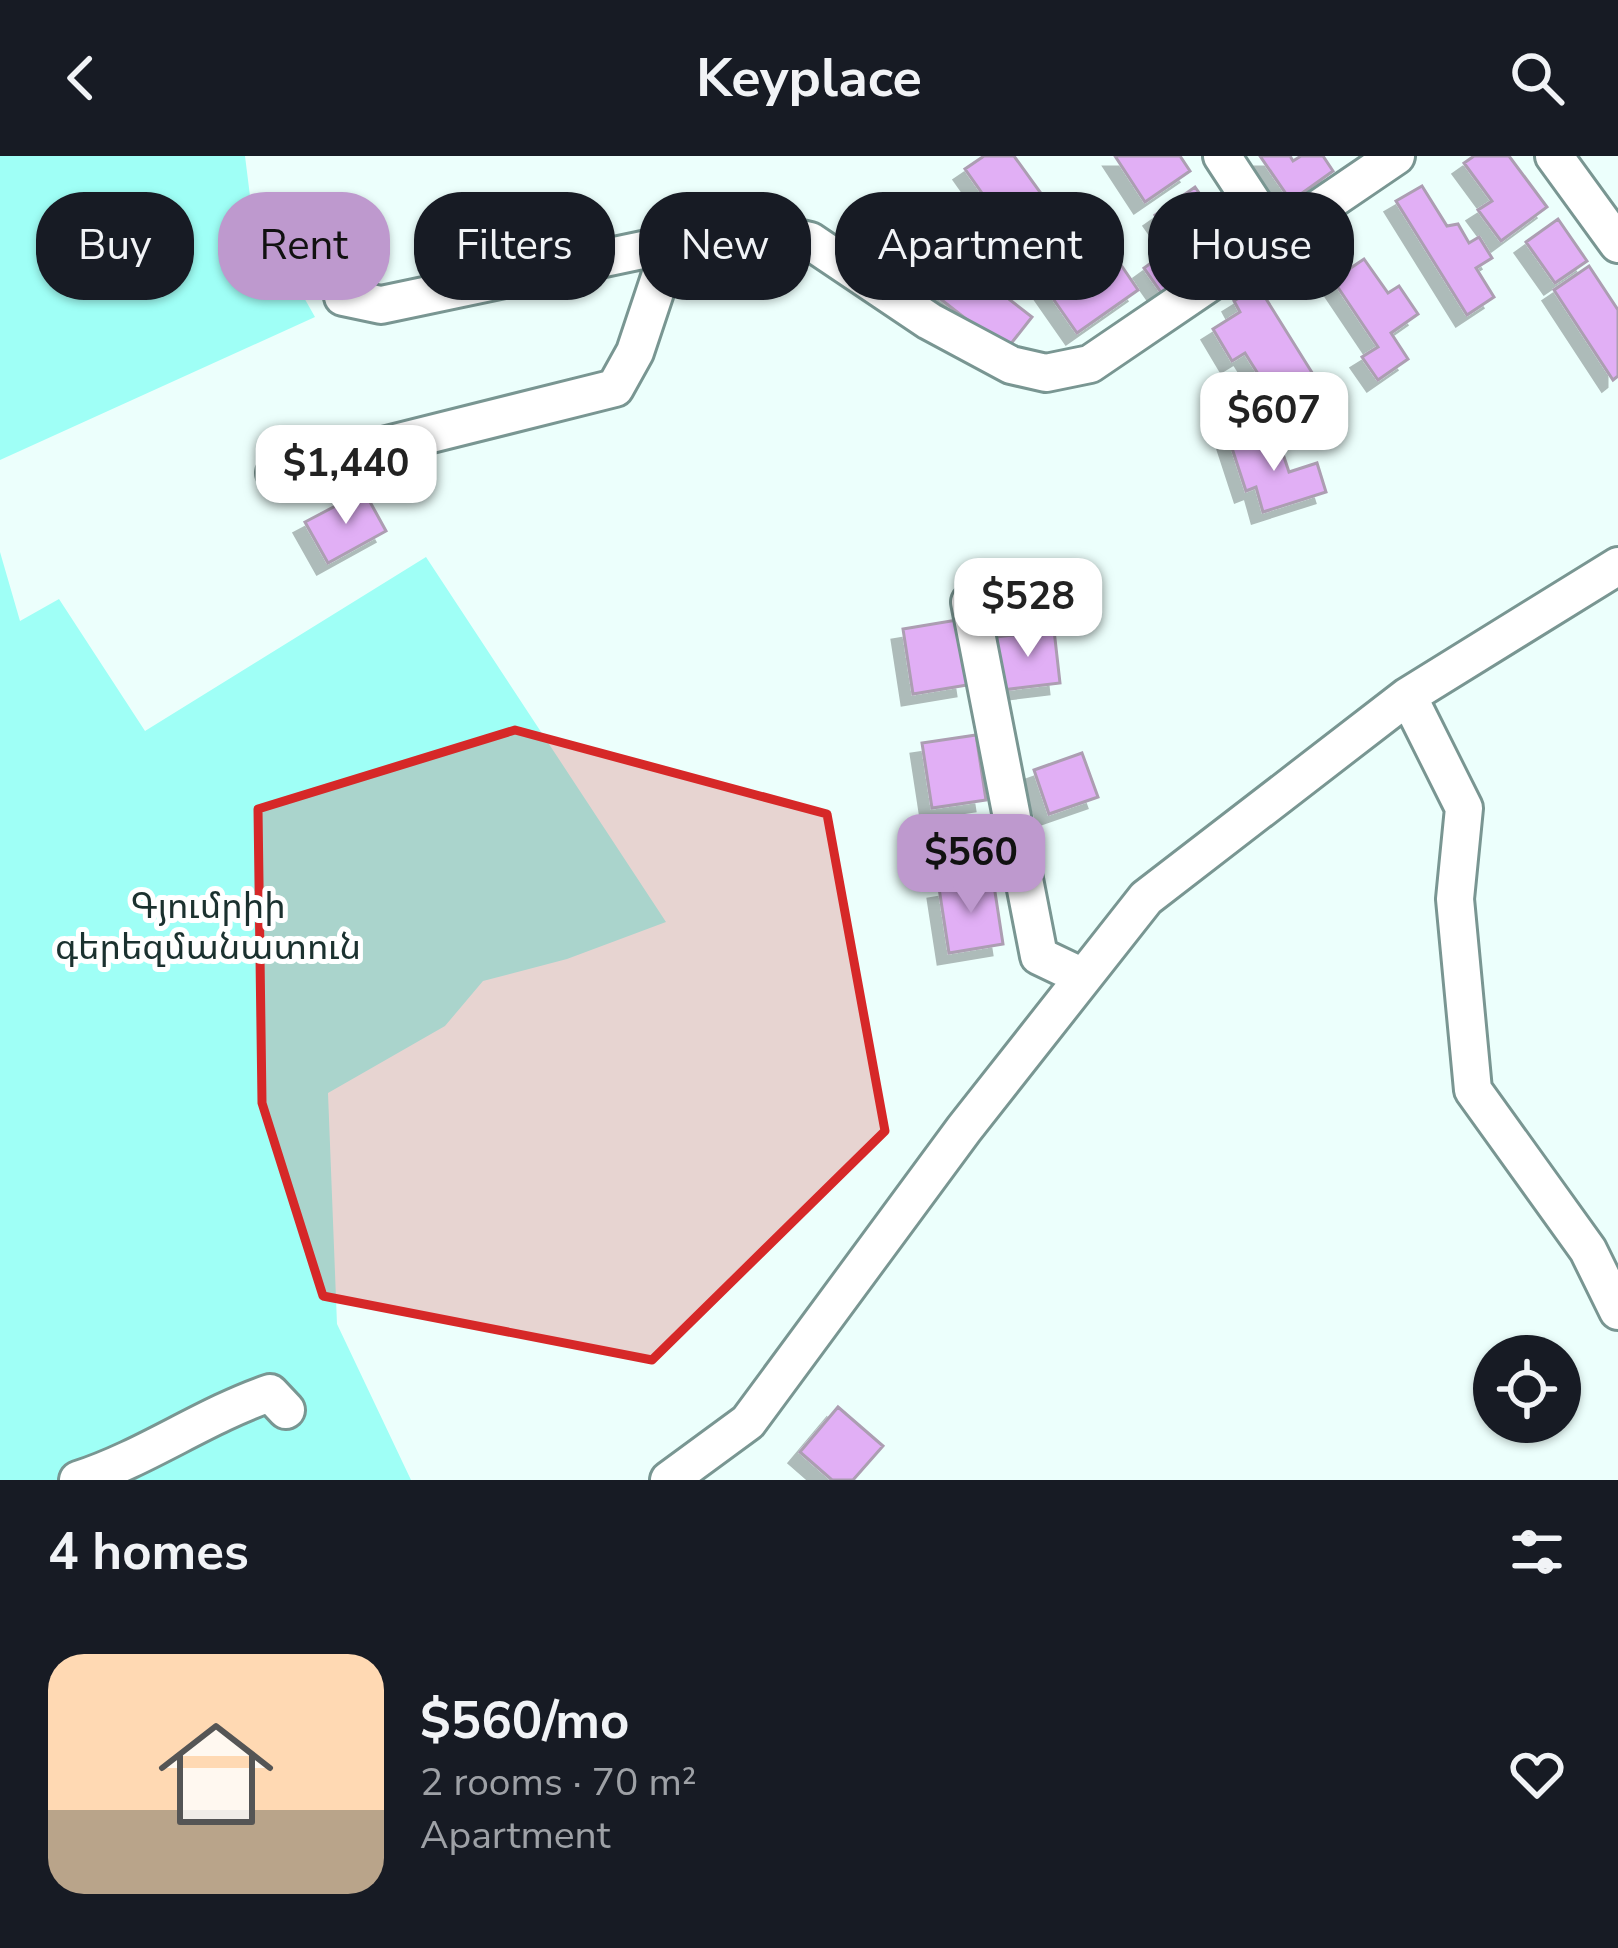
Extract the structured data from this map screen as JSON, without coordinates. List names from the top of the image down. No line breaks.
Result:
{"parks":["Գյումրիի գերեզմանատուն"],"page":{"header":"Keyplace","chip":["Buy","Rent","Filters","New","Apartment","House"],"price":["$607","$1,440","$528","$560"],"heading":"4 homes","list":[{"name":"$560/mo","note":"2 rooms · 70 m² · Apartment"}]}}
